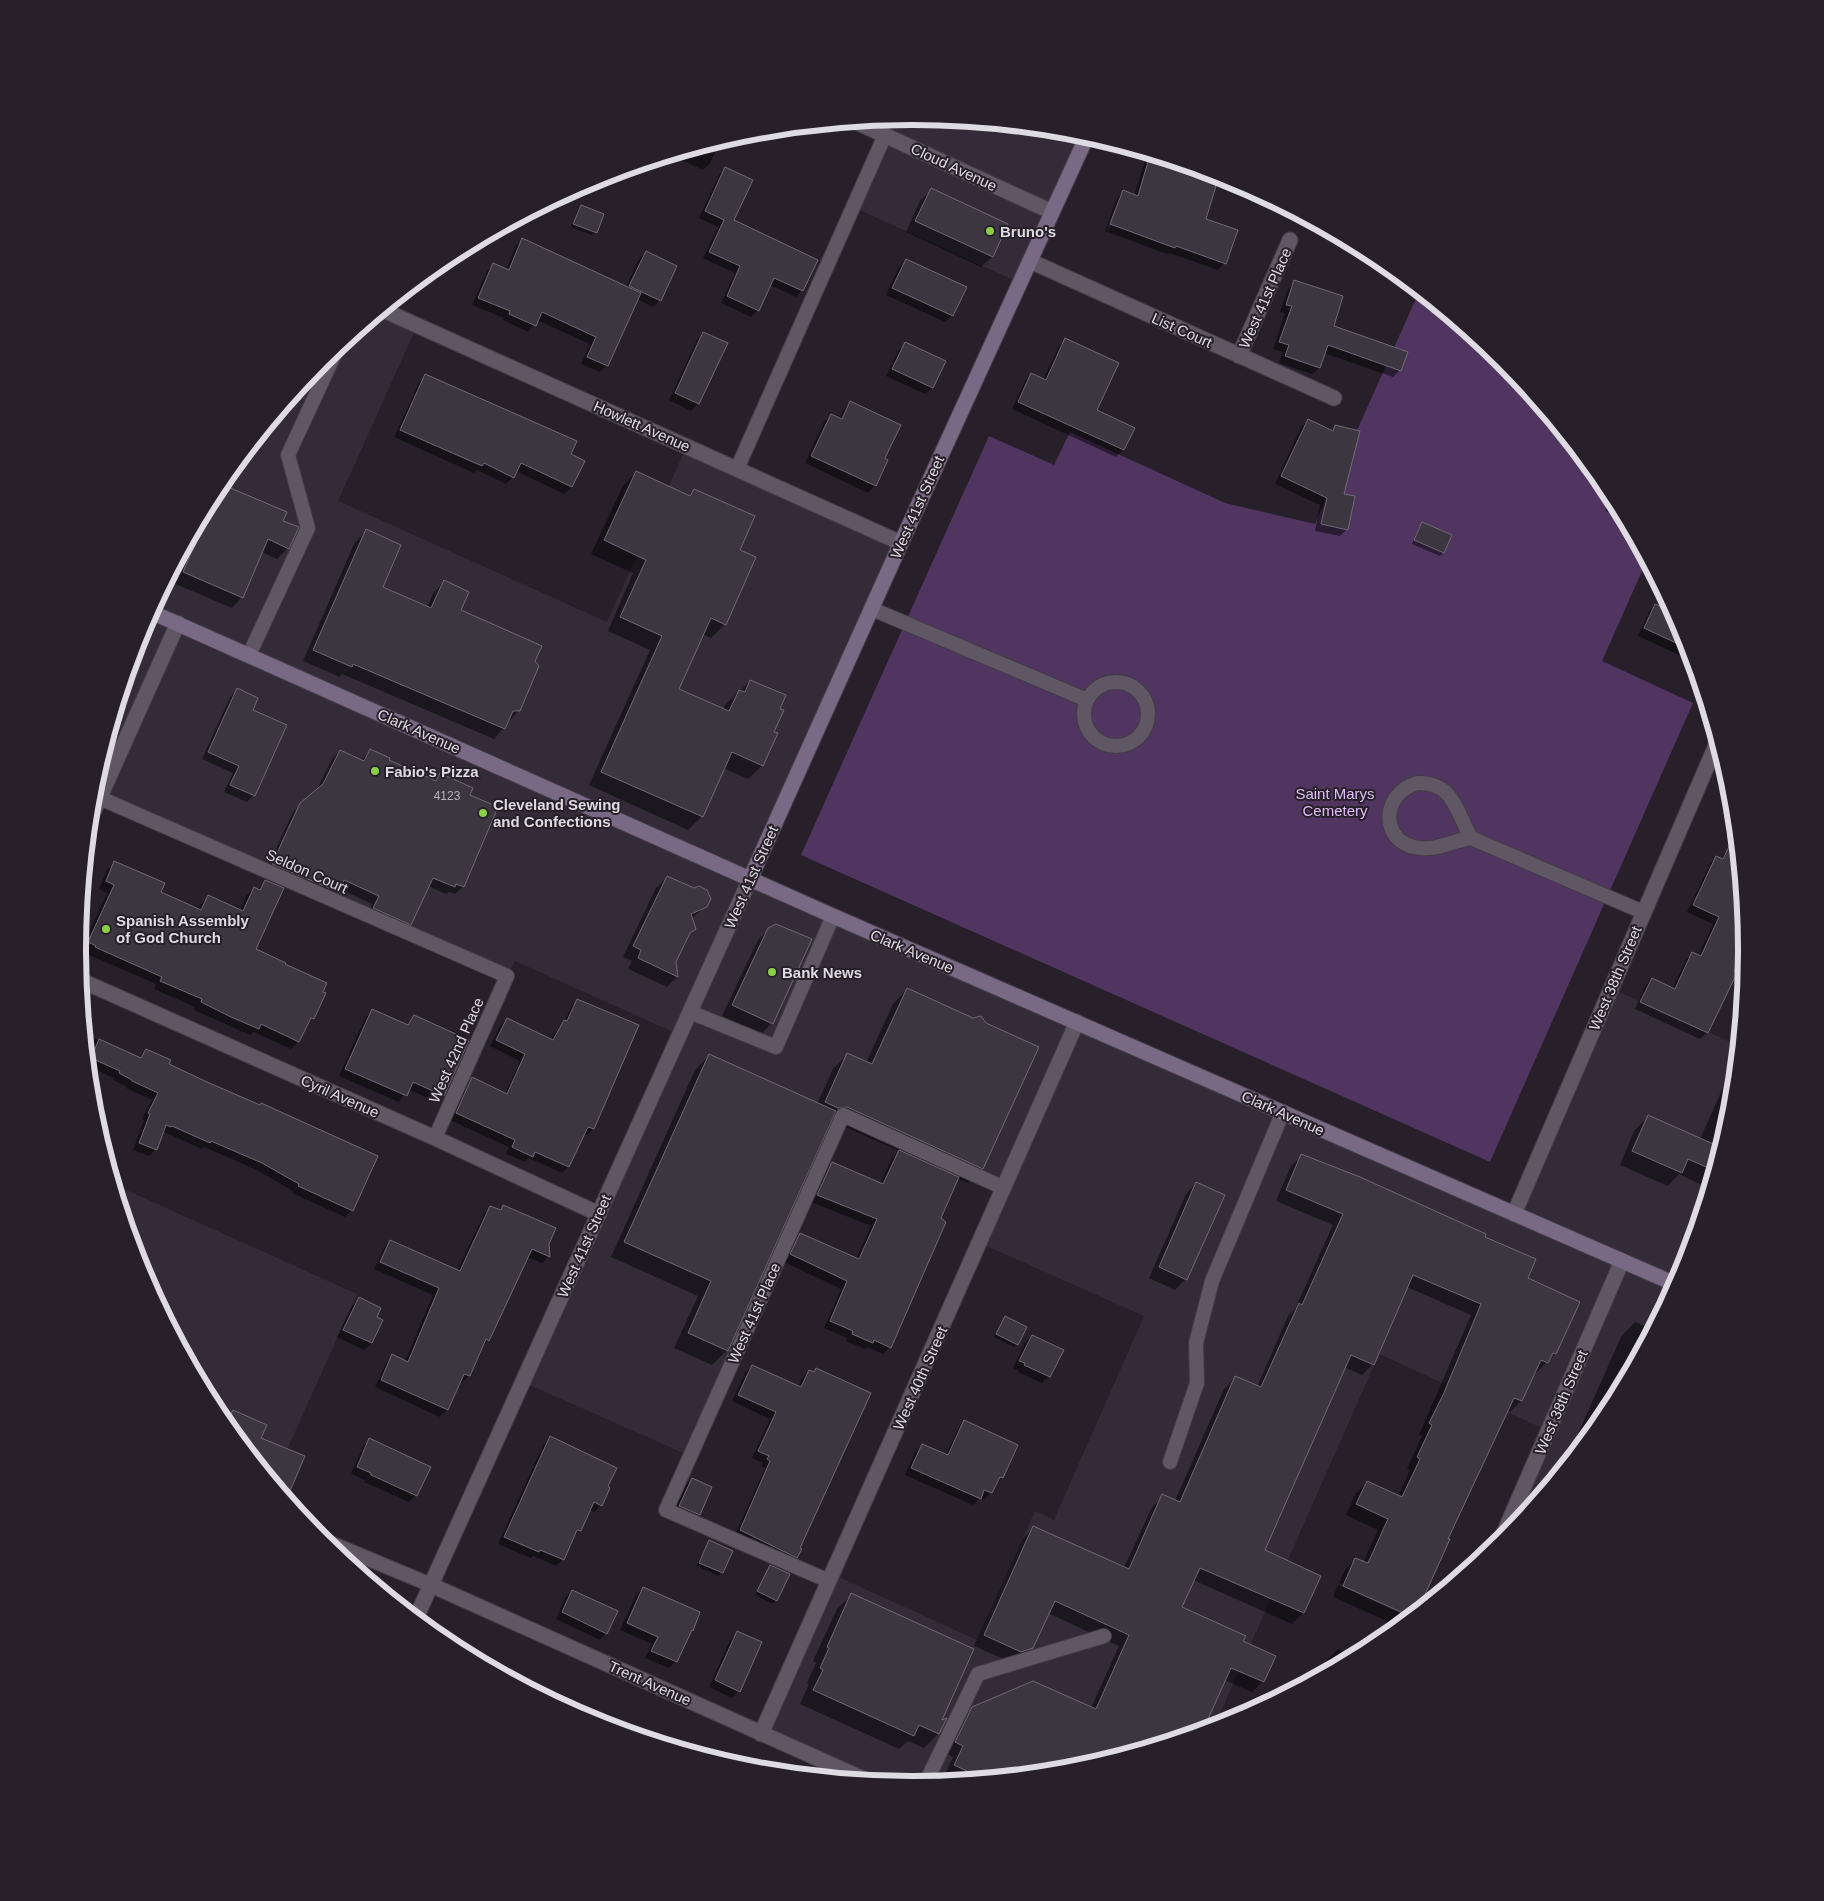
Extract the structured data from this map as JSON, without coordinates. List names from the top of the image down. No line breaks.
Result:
{"streets":{"street":["Cloud Avenue","West 41st Place","List Court","Howlett Avenue","West 41st Street","Clark Avenue","West 38th Street","Cyril Avenue","West 40th Street","Trent Avenue"],"lane":["Seldon Court","West 42nd Place"]},"crossings":[["Cloud Avenue","West 41st Street"],["West 41st Place","List Court"],["West 41st Place","West 40th Street"],["List Court","West 41st Street"],["Howlett Avenue","West 41st Street"],["West 41st Street","Clark Avenue"],["West 41st Street","Cyril Avenue"],["West 41st Street","Trent Avenue"],["Clark Avenue","West 38th Street"],["Clark Avenue","West 40th Street"],["Seldon Court","West 42nd Place"],["West 42nd Place","Cyril Avenue"],["West 40th Street","Trent Avenue"]],"parks":["Saint Marys Cemetery"],"places":["Bruno's","Fabio's Pizza","Cleveland Sewing and Confections","Spanish Assembly of God Church","Bank News"],"house_numbers":["4123"]}
